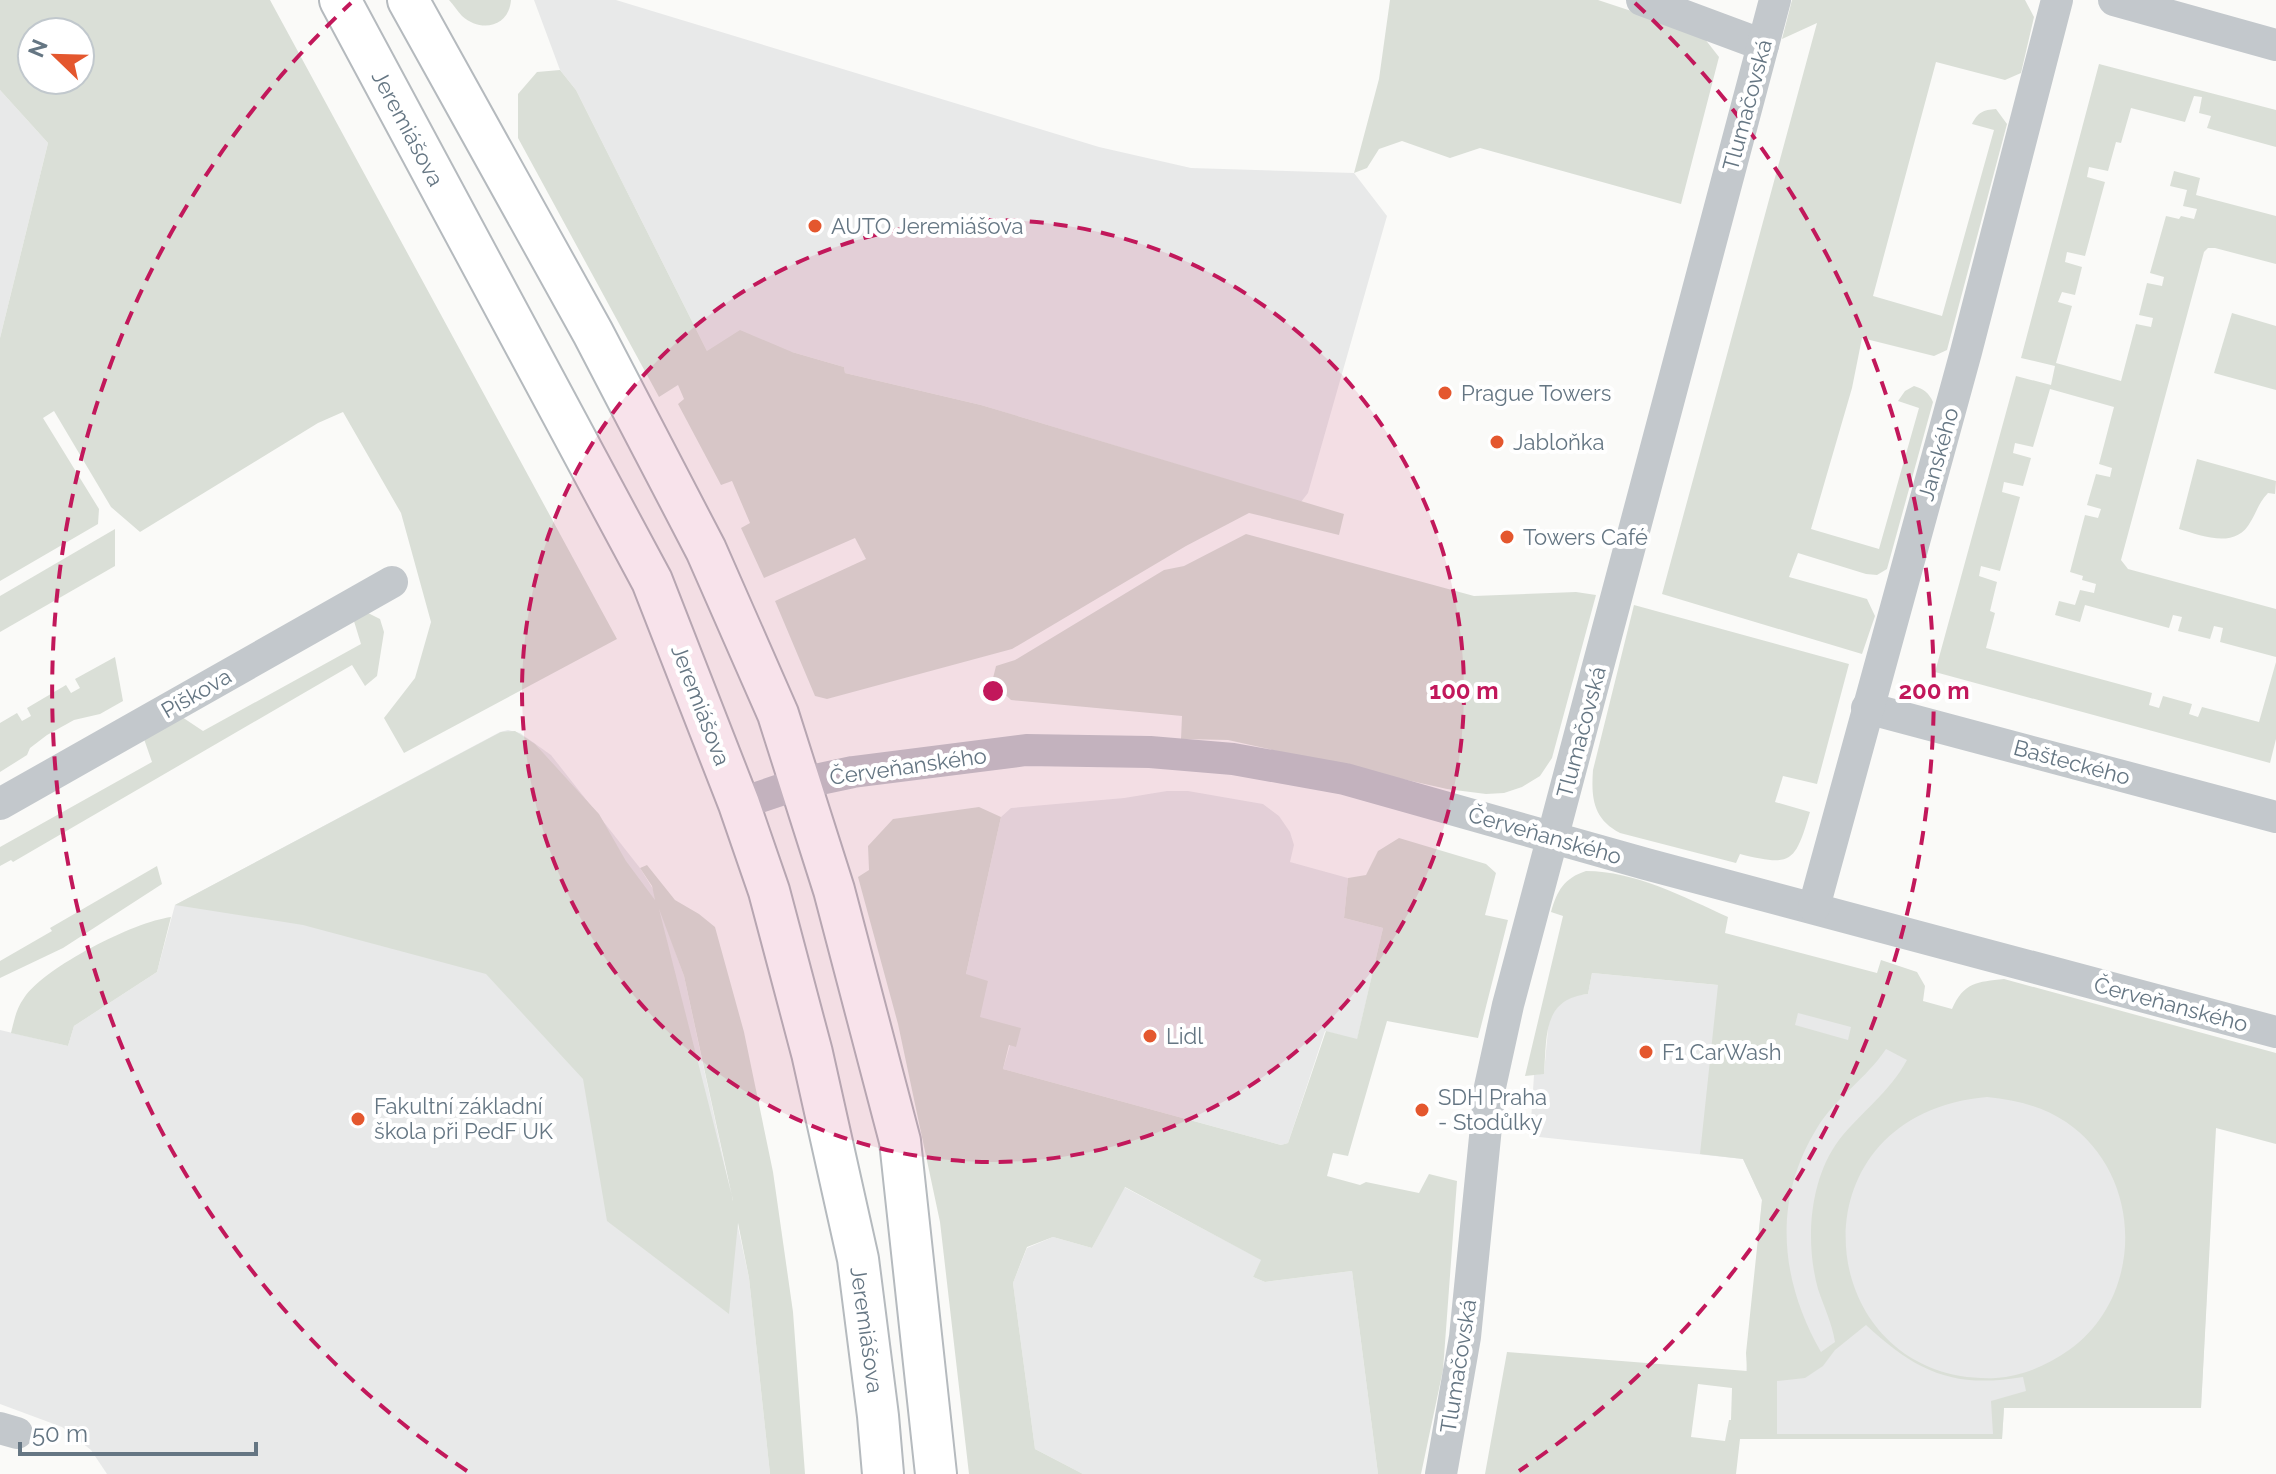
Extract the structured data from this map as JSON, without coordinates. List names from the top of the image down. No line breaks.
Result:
{"streets":{"main road":["Jeremiášova"],"street":["Tlumačovská","Janského","Píškova","Bašteckého","Červeňanského"]},"crossings":[["Tlumačovská","Červeňanského"],["Janského","Bašteckého"],["Janského","Červeňanského"]],"places":["AUTO Jeremiášova","Prague Towers","Jabloňka","Towers Café","Lidl","F1 CarWash","SDH Praha - Stodůlky","Fakultní základní škola při PedF UK"],"scale_bar":"50 m","north":"top left","rings":["100 m","200 m"]}
